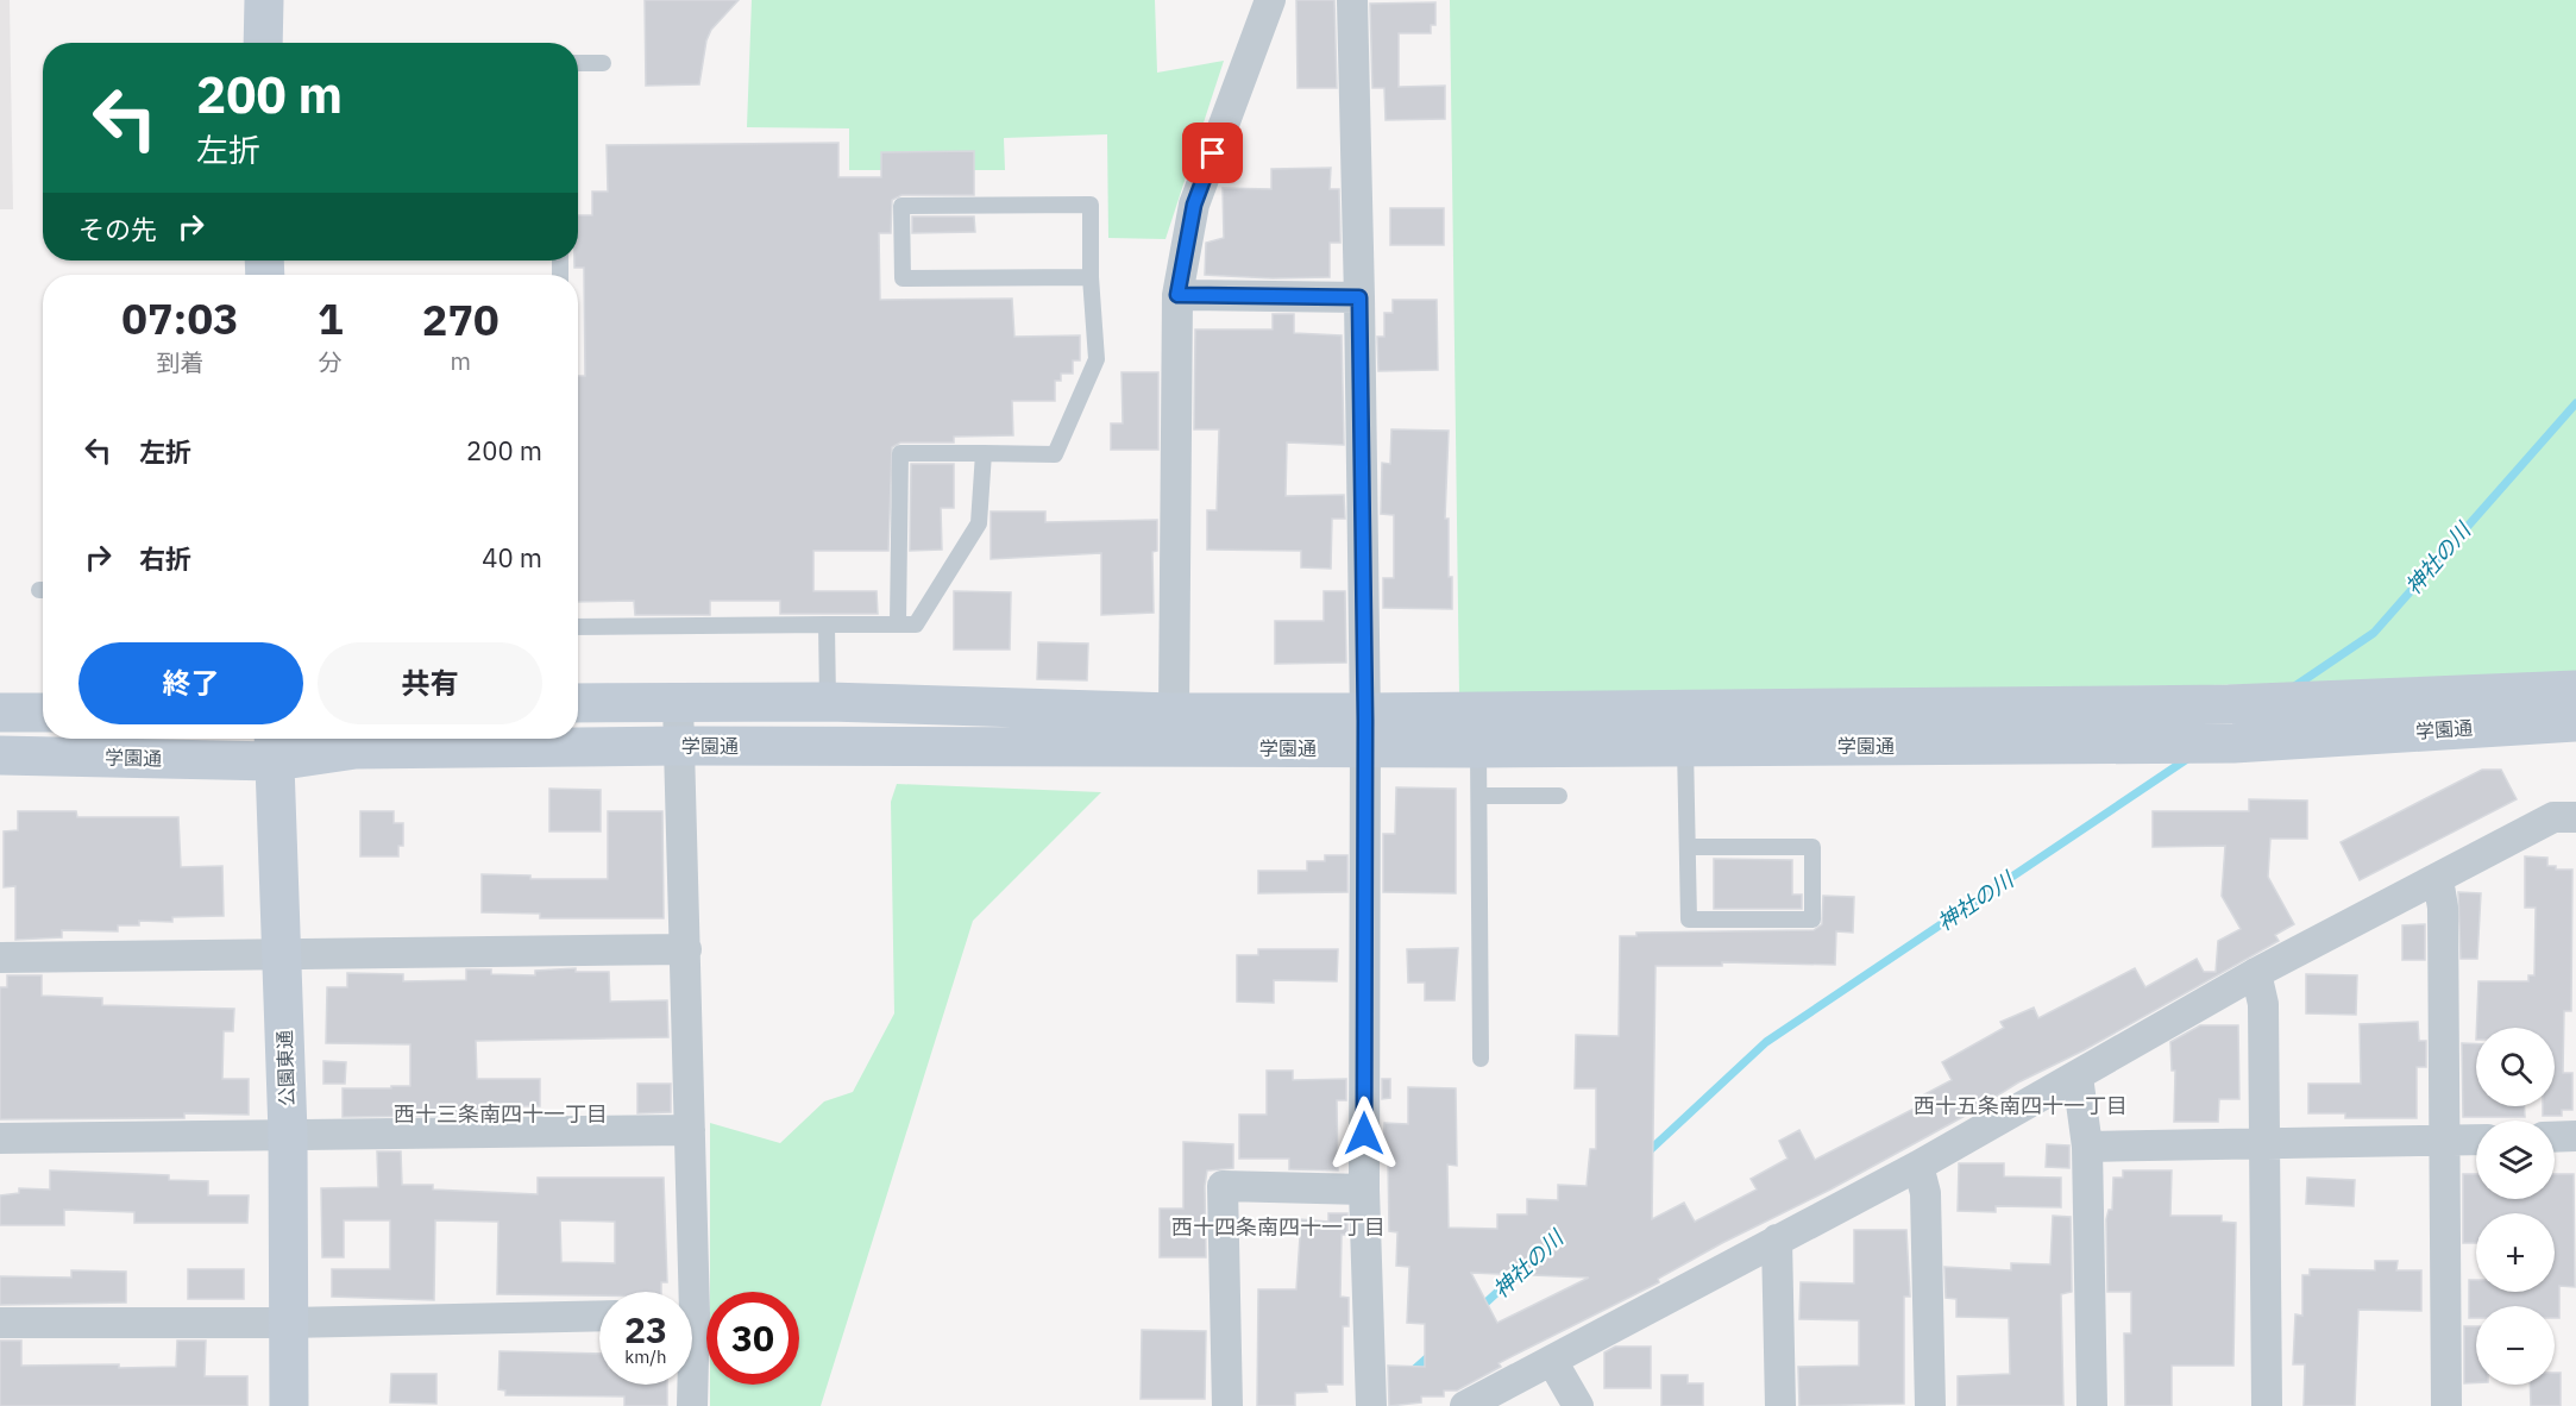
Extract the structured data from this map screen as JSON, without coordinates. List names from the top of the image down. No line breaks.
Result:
{"streets":{"street":["学園通","公園東通"]},"crossings":[["学園通","公園東通"]],"districts":["西十五条南四十一丁目","西十三条南四十一丁目","西十四条南四十一丁目"],"water":["神社の川"],"page":{"turn":["200 m","左折"],"then":"その先","eta":["07:03","到着","1","分","270","m"],"list":[{"name":"左折","value":"200 m"},{"name":"右折","value":"40 m"}],"buttons":["終了","共有"],"map_buttons":["+","−"],"speed":"23 km/h","limit":"30"}}
